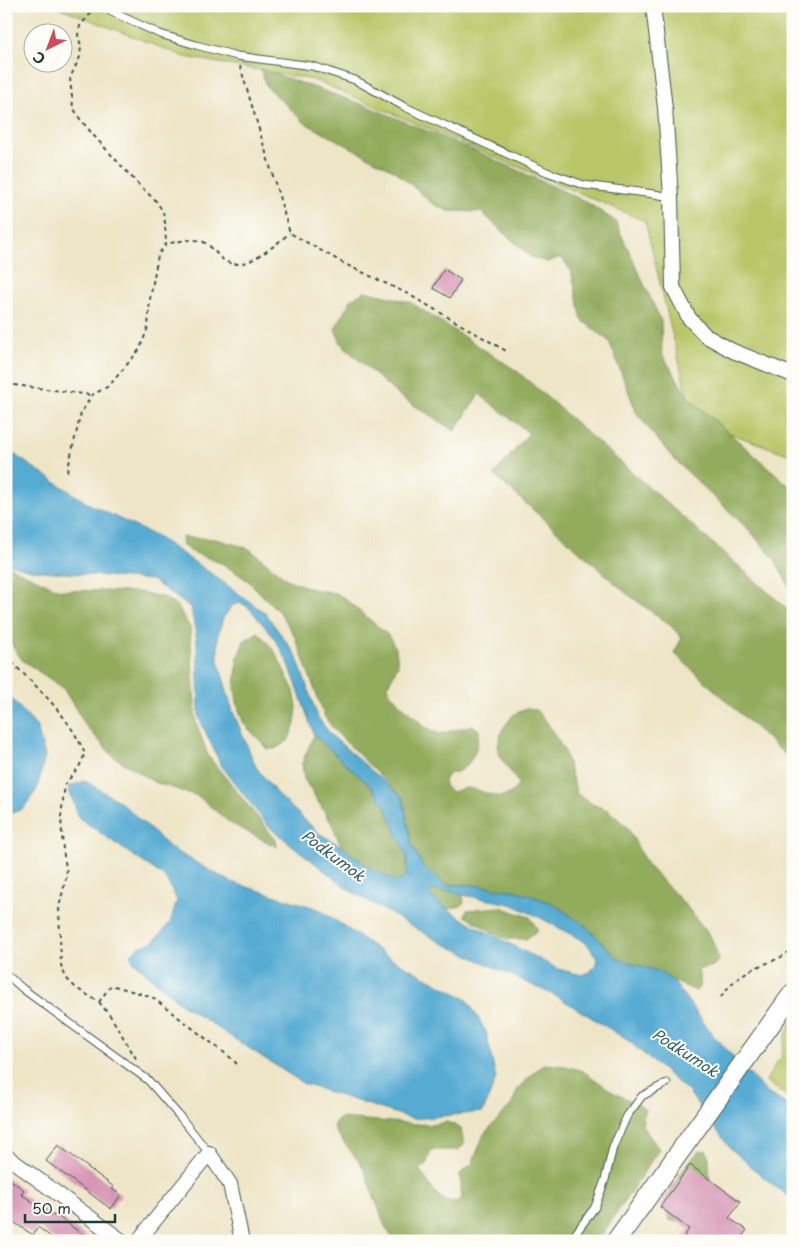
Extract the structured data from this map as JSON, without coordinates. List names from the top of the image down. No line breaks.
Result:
{"water":["Podkumok"],"scale_bar":"50 m","north":"bottom left"}
